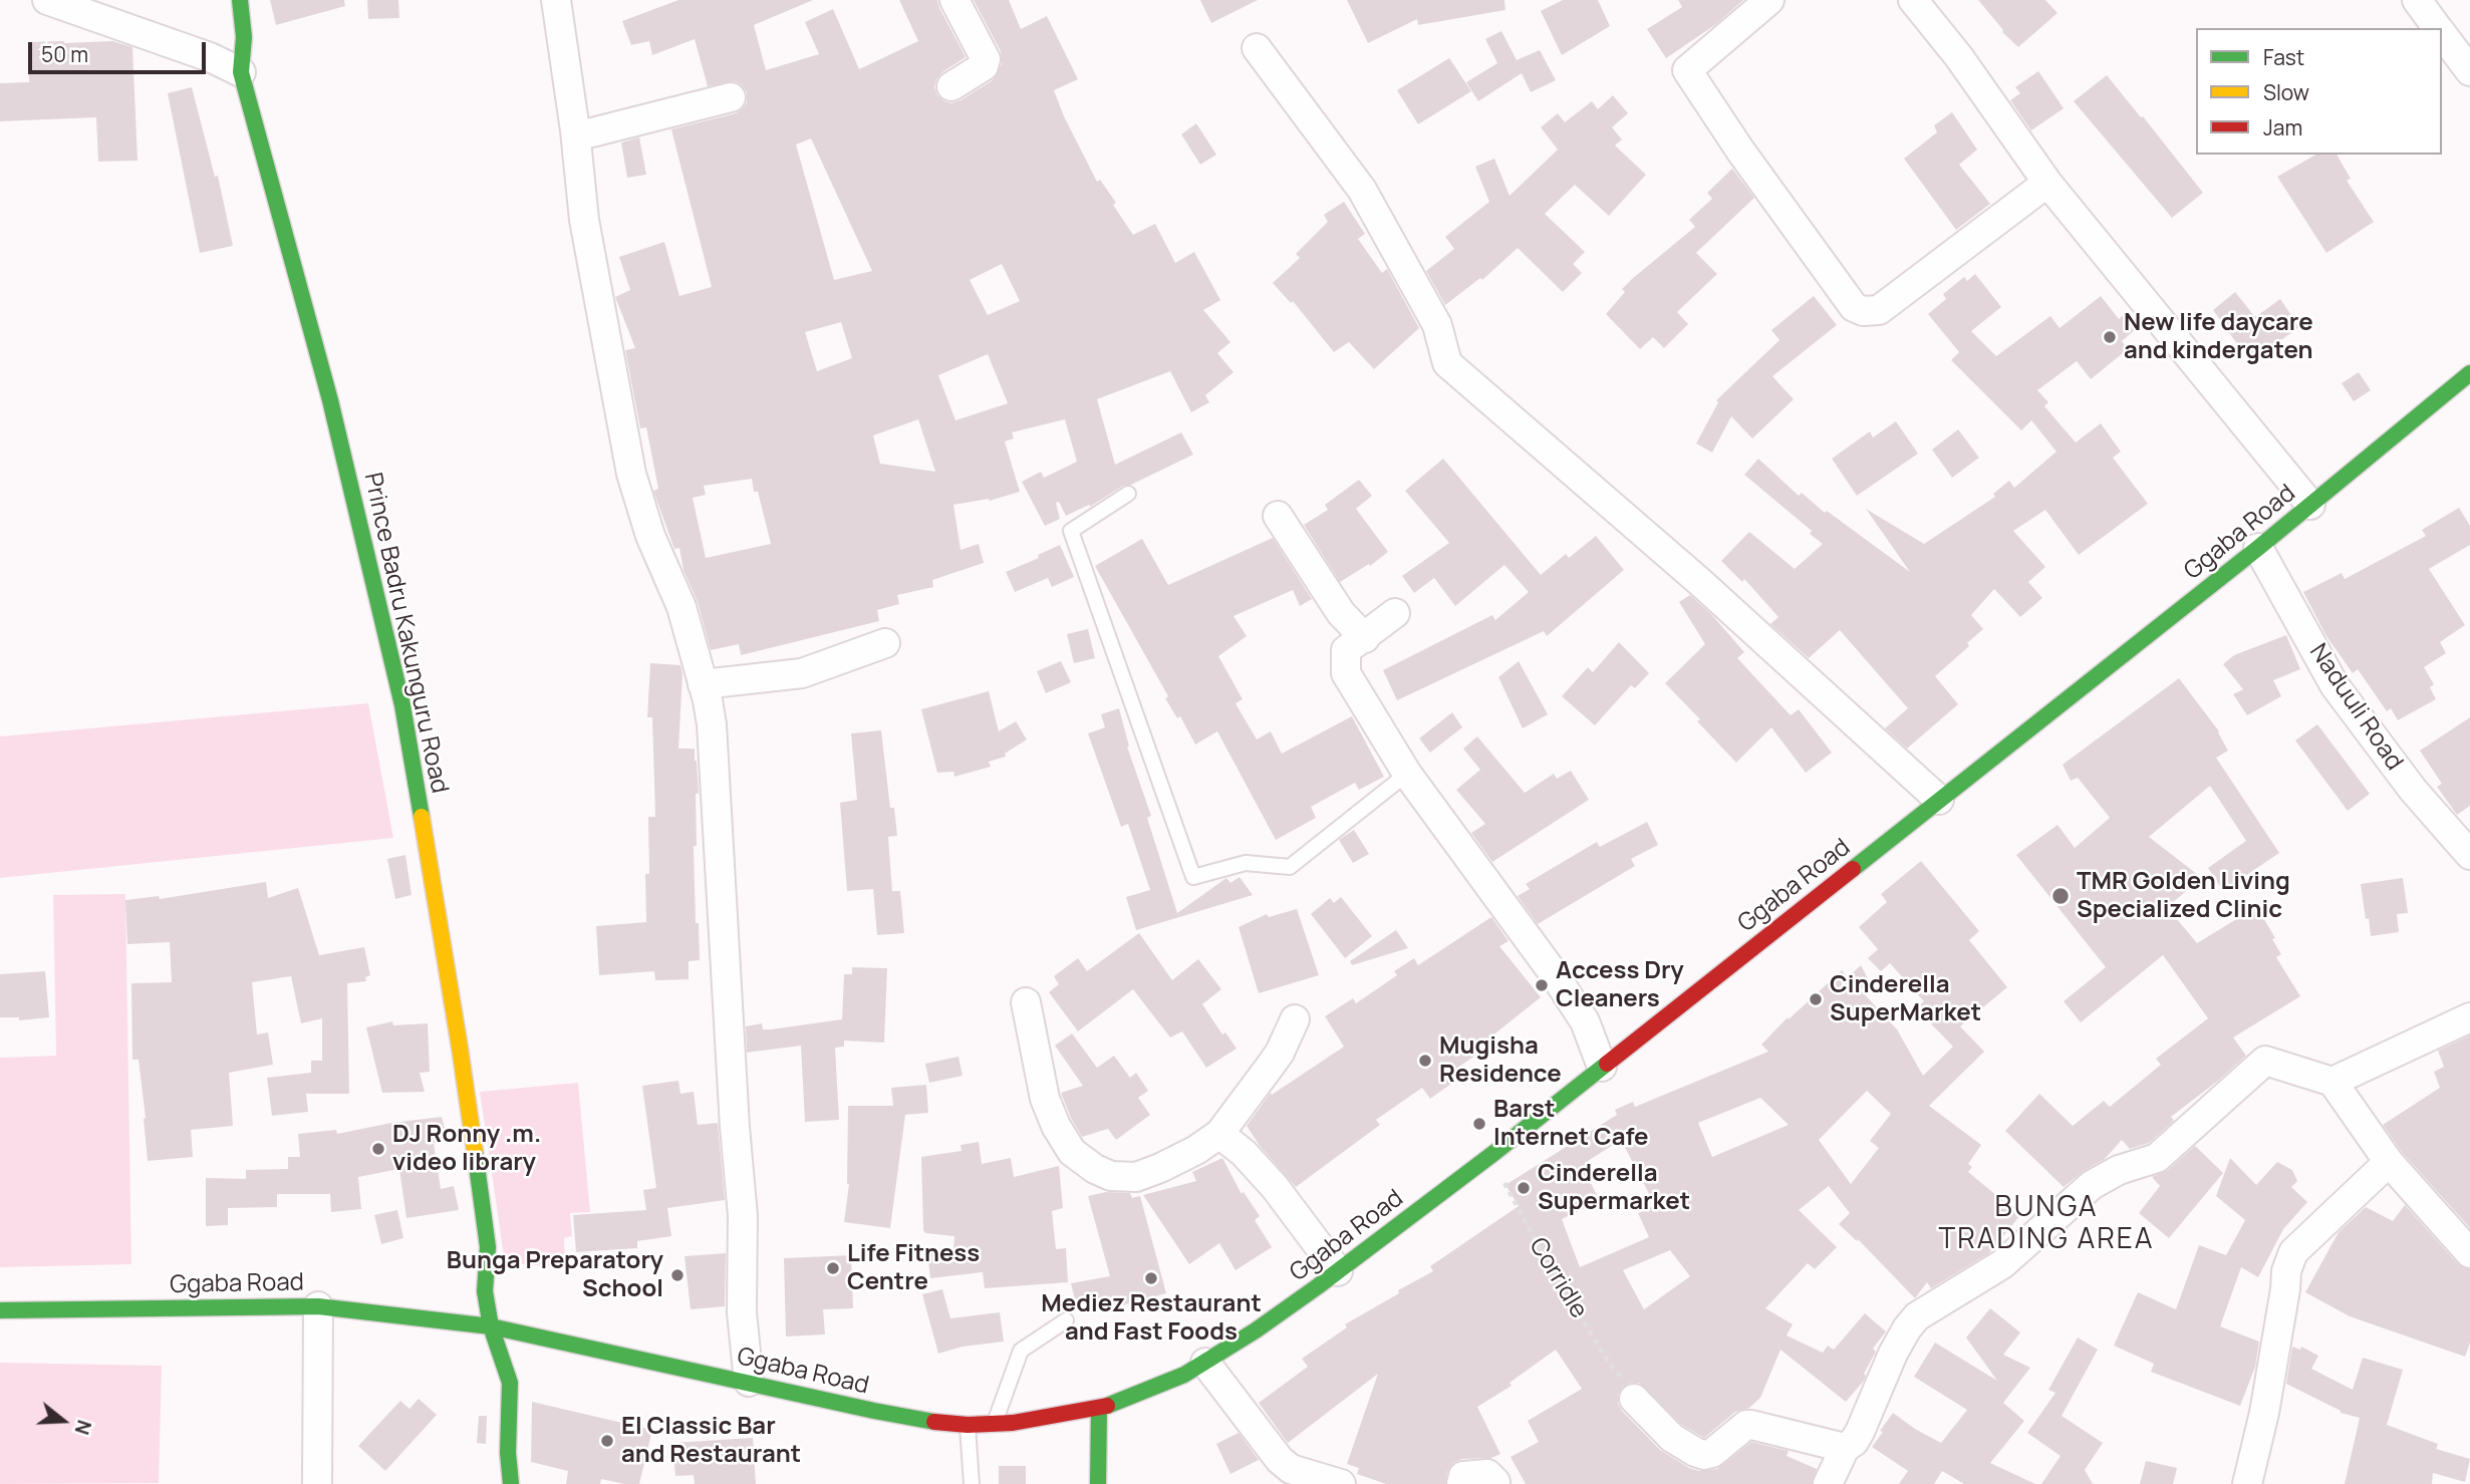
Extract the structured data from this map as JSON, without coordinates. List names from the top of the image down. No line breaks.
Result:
{"streets":{"main road":["Ggaba Road","Prince Badru Kakunguru Road"],"street":["Naduuli Road"],"path":["Corridle"]},"crossings":[["Ggaba Road","Prince Badru Kakunguru Road"],["Ggaba Road","Naduuli Road"],["Ggaba Road","Corridle"]],"districts":["BUNGA TRADING AREA"],"places":["New life daycare and kindergaten","TMR Golden Living Specialized Clinic","Access Dry Cleaners","Cinderella SuperMarket","Mugisha Residence","Barst Internet Cafe","DJ Ronny .m. video library","Cinderella Supermarket","Life Fitness Centre","Bunga Preparatory School","Mediez Restaurant and Fast Foods","El Classic Bar and Restaurant"],"legend":["Fast","Slow","Jam"],"scale_bar":"50 m","north":"right"}
